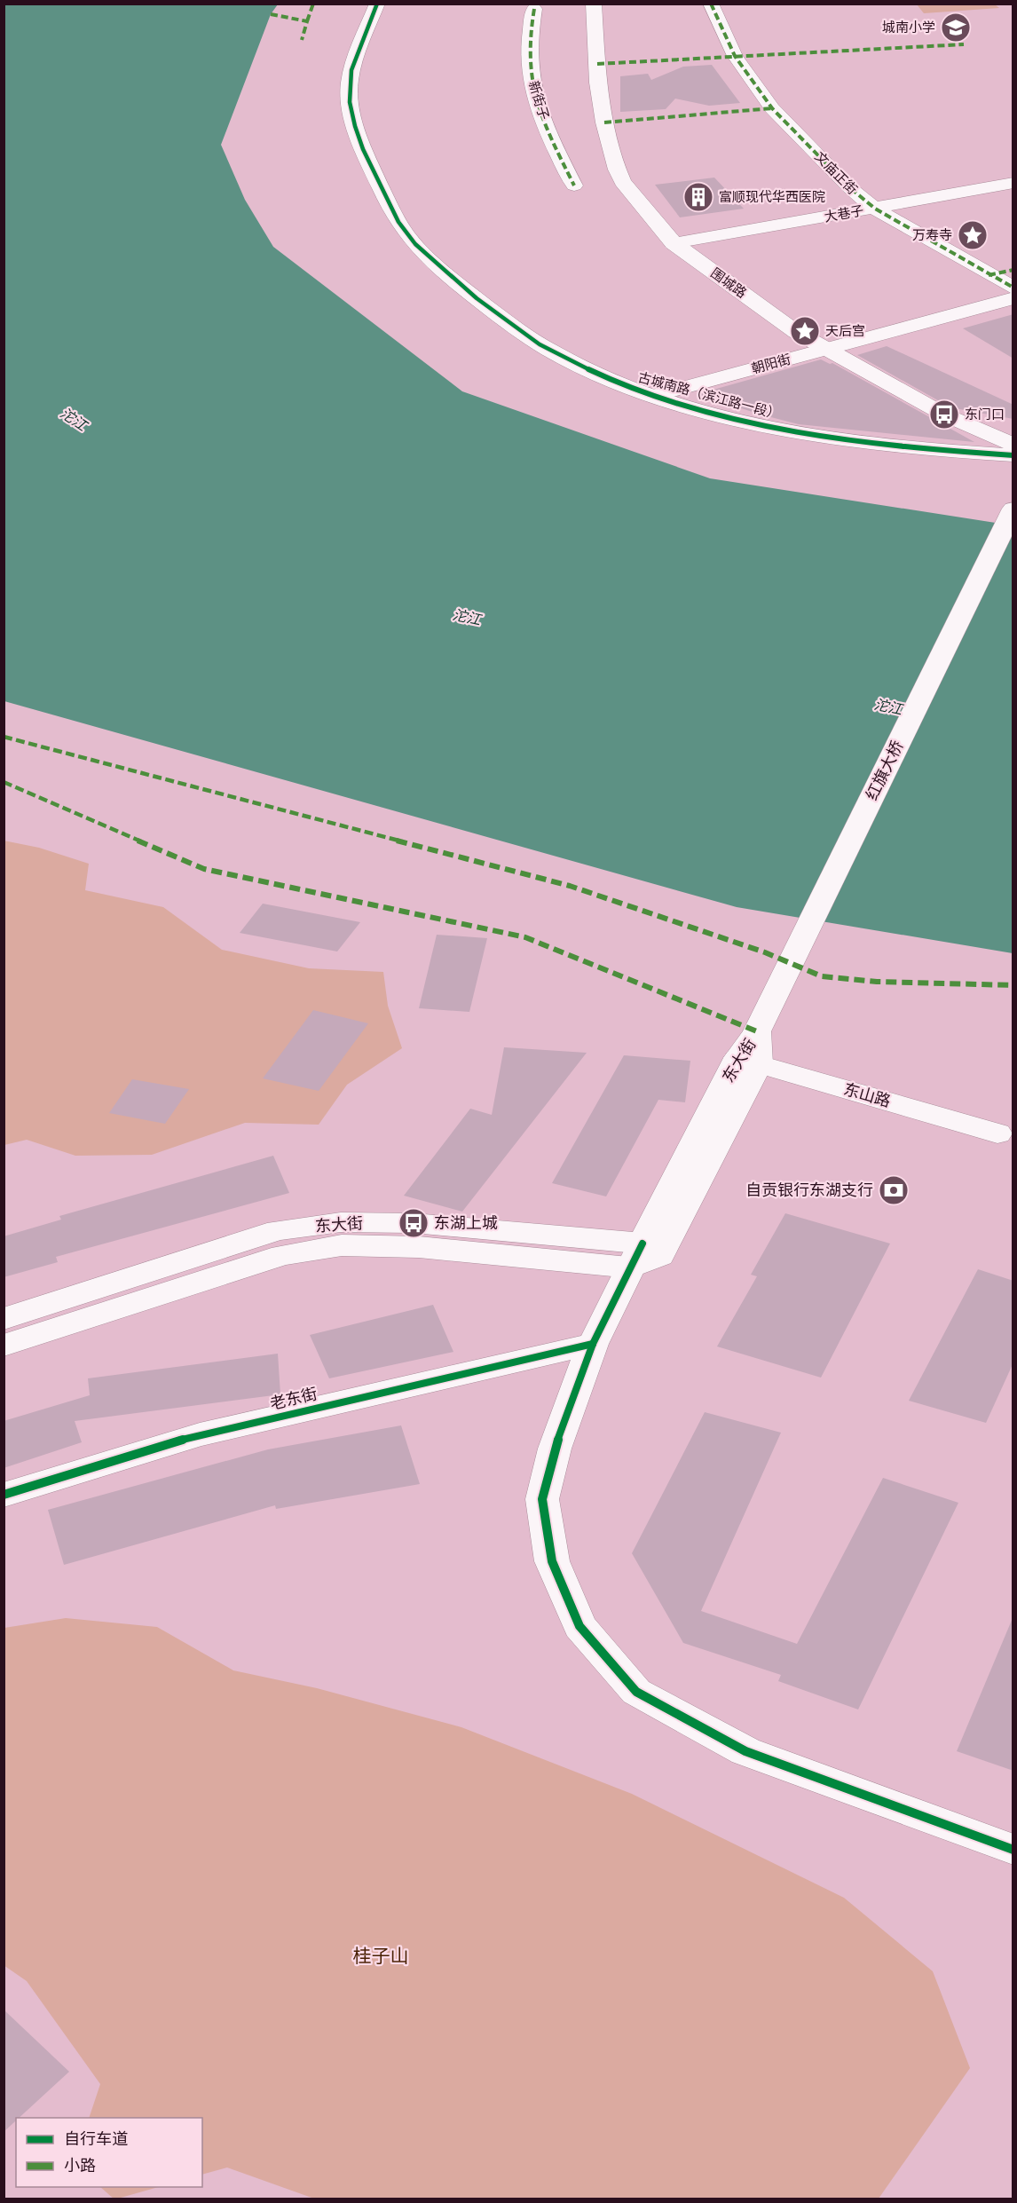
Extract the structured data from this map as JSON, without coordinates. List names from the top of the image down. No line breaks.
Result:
{"streets":{"street":["新街子","文庙正街","大巷子","围城路","朝阳街","古城南路（滨江路一段）","红旗大桥","东大街","东山路","老东街"]},"crossings":[["文庙正街","大巷子"],["大巷子","围城路"],["围城路","朝阳街"],["朝阳街","古城南路（滨江路一段）"],["红旗大桥","东大街"],["东大街","东山路"]],"water":["沱江"],"parks":["桂子山"],"places":{"school or university":["城南小学"],"building":["富顺现代华西医院"],"place":["万寿寺","天后宫"],"bus stop":["东门口","东湖上城"],"bank":["自贡银行东湖支行"]},"legend":["自行车道","小路"]}
